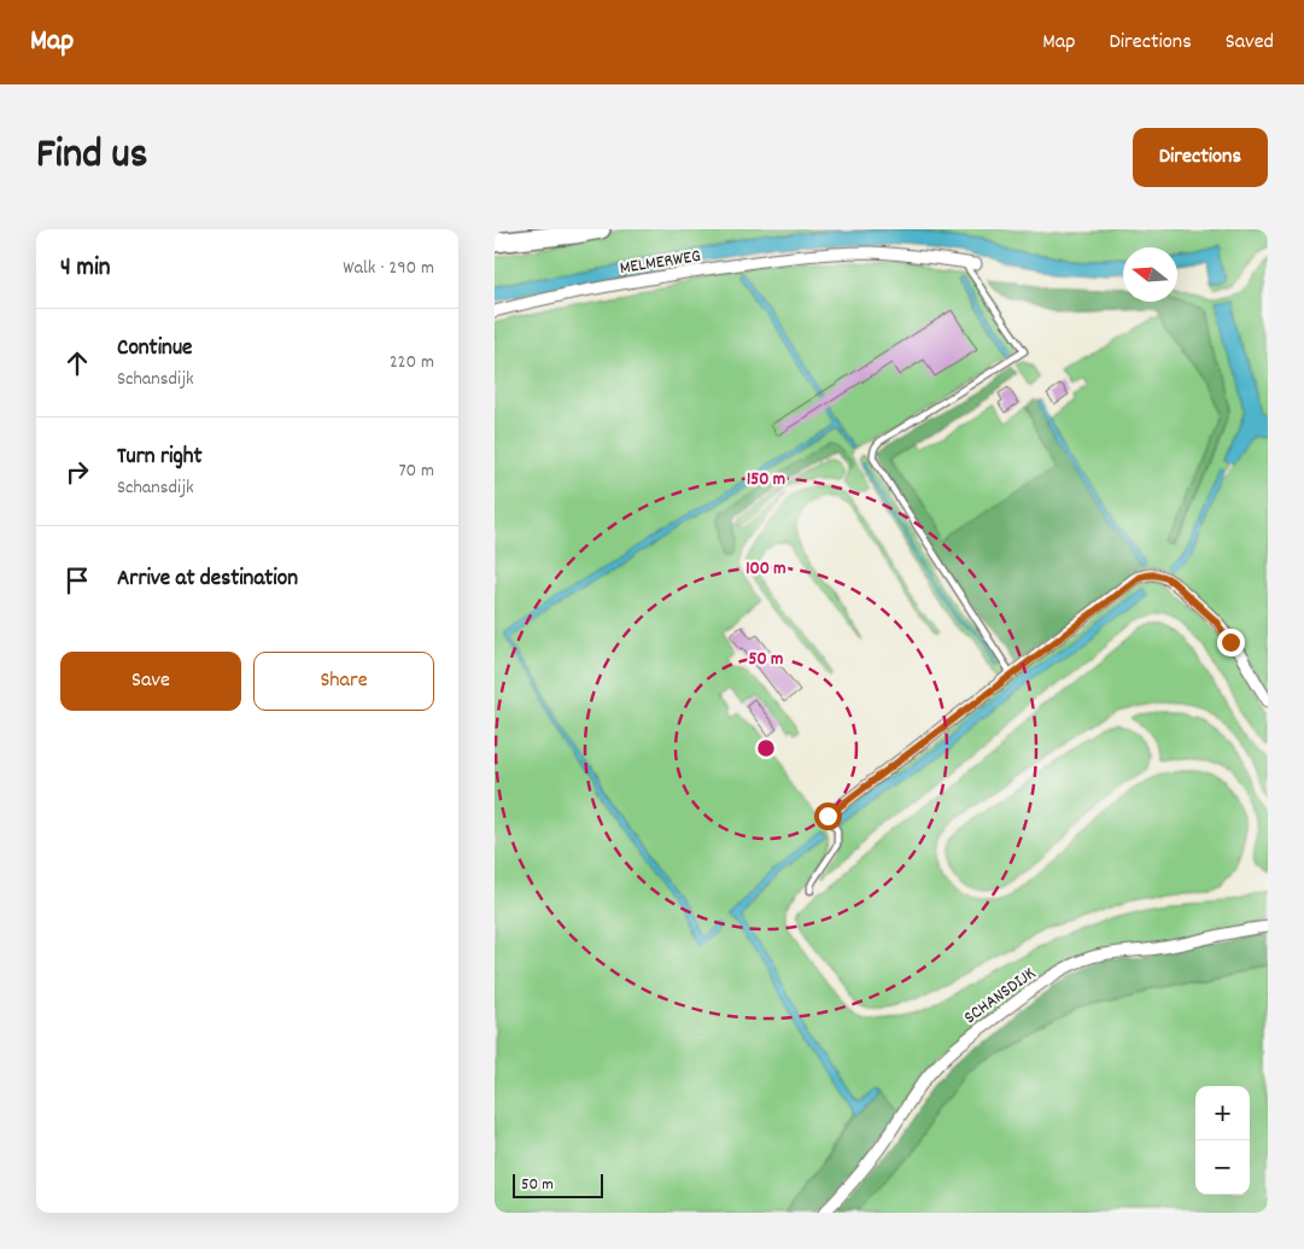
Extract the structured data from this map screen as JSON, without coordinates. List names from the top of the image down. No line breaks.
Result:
{"streets":{"street":["MELMERWEG","SCHANSDIJK"]},"scale_bar":"50 m","north":"left","page":{"header":"Map","nav":["Map","Directions","Saved"],"title":"Find us","buttons":["Directions",["Save","Share"]],"heading":["4 min","Walk · 290 m"],"list":[["Continue","Schansdijk","220 m"],["Turn right","Schansdijk","70 m"],"Arrive at destination"],"map_buttons":["+","−"],"scale":"50 m"},"rings":["150 m","100 m","50 m"]}
